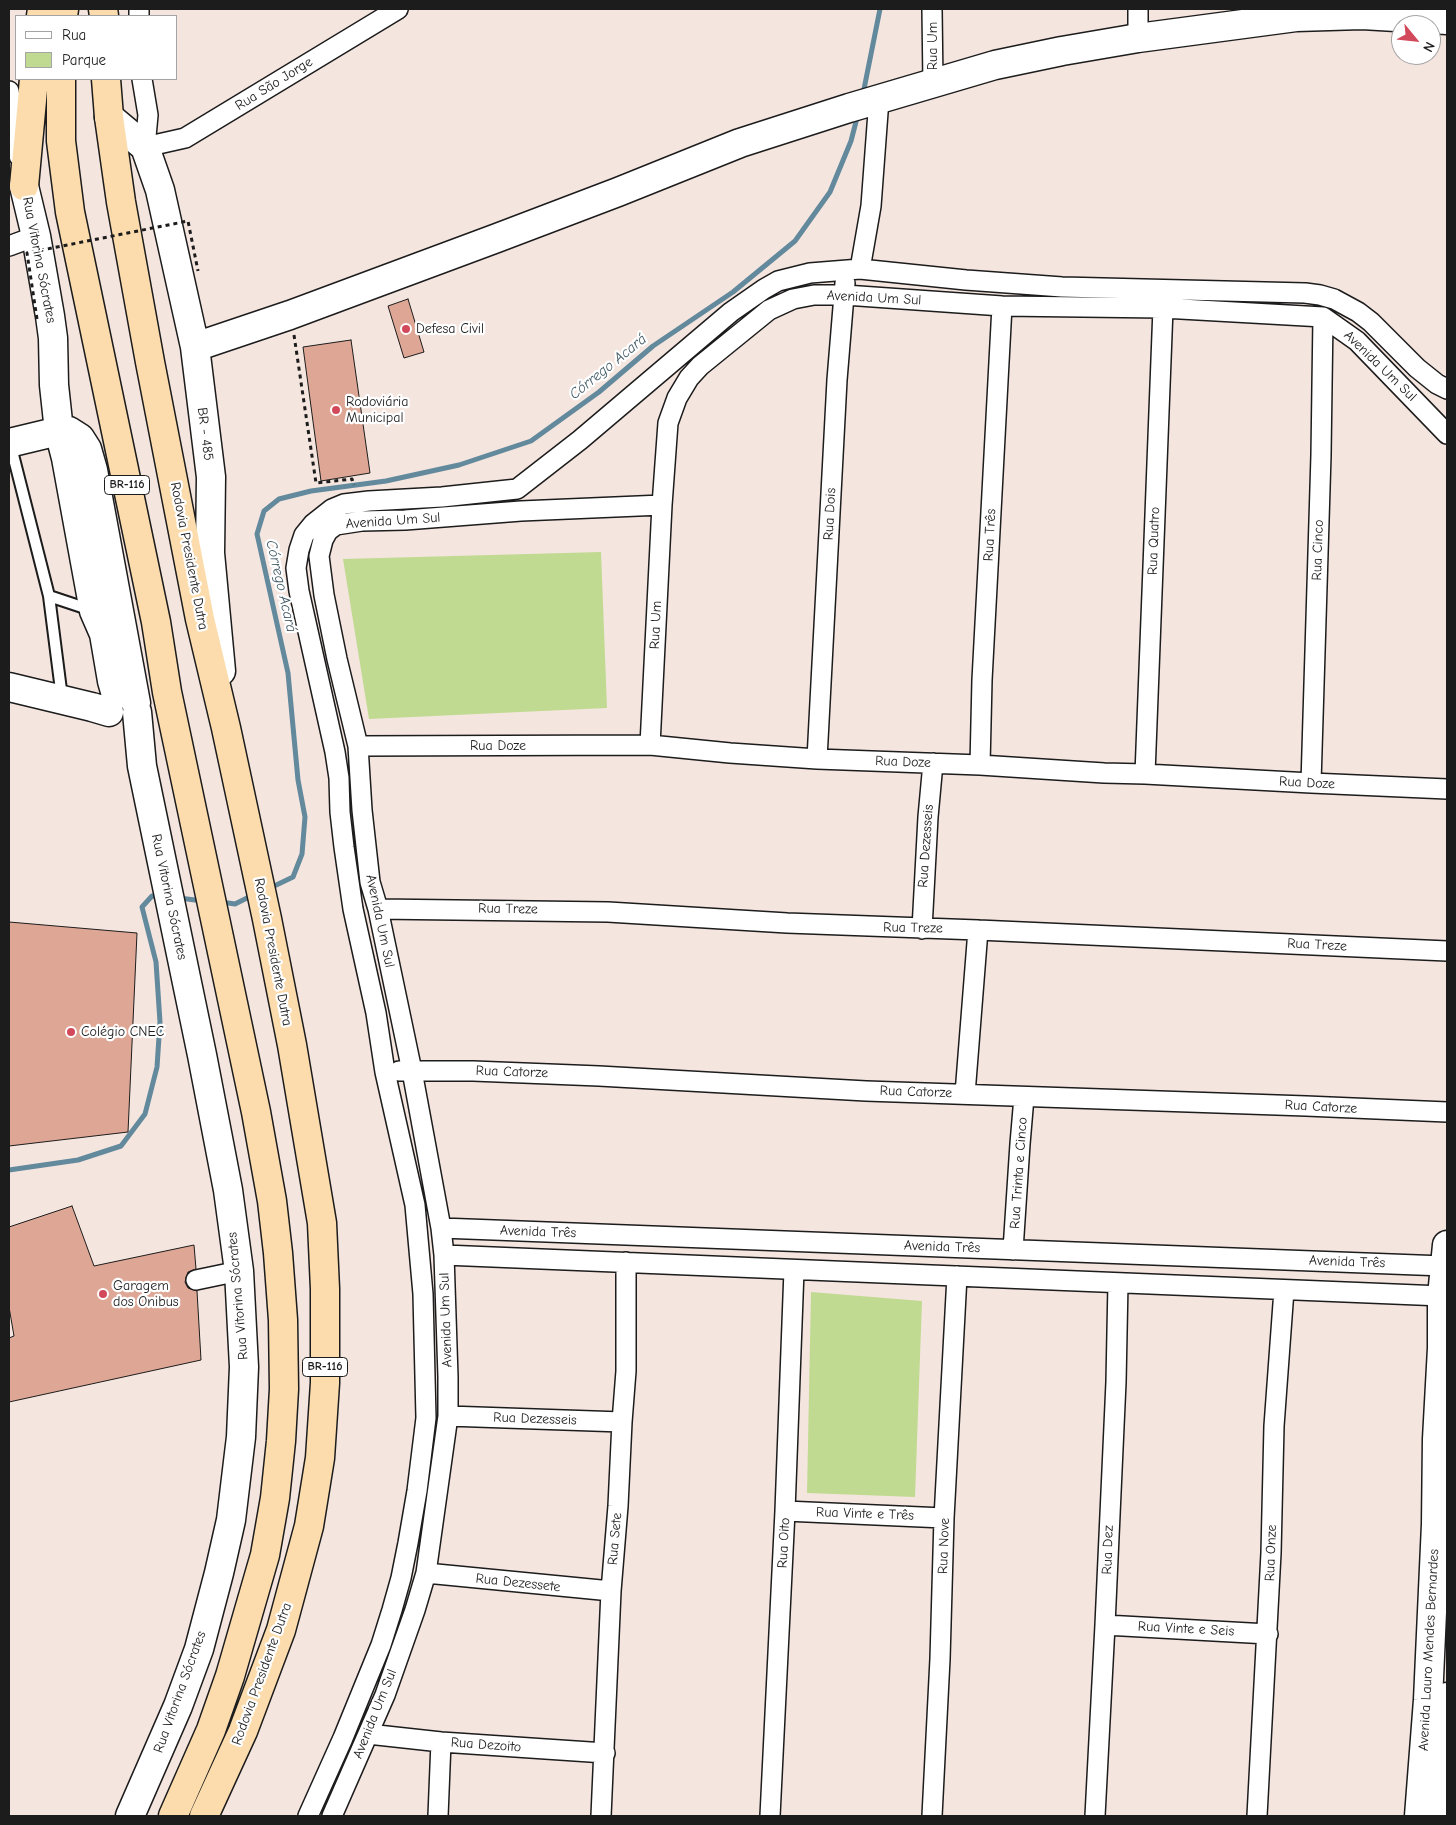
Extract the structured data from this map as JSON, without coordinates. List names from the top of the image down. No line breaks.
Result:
{"streets":{"highway":["BR-116","Rodovia Presidente Dutra"],"street":["Rua Um","Rua São Jorge","Rua Vitorina Sócrates","Avenida Um Sul","BR - 485","Rua Dois","Rua Três","Rua Quatro","Rua Cinco","Rua Doze","Rua Dezesseis","Rua Treze","Rua Catorze","Rua Trinta e Cinco","Avenida Três","Rua Vinte e Três","Rua Sete","Rua Oito","Rua Nove","Rua Dez","Rua Onze","Rua Dezessete","Rua Vinte e Seis","Avenida Lauro Mendes Bernardes","Rua Dezoito"]},"crossings":[["Rua Um","Avenida Um Sul"],["Rua Um","Rua Doze"],["Rua São Jorge","BR - 485"],["Avenida Um Sul","Rua Dois"],["Avenida Um Sul","Rua Três"],["Avenida Um Sul","Rua Quatro"],["Avenida Um Sul","Rua Cinco"],["Avenida Um Sul","Rua Doze"],["Avenida Um Sul","Rua Dezesseis"],["Avenida Um Sul","Rua Treze"],["Avenida Um Sul","Rua Catorze"],["Avenida Um Sul","Avenida Três"],["Avenida Um Sul","Rua Dezessete"],["Avenida Um Sul","Rua Dezoito"],["BR - 485","Rodovia Presidente Dutra"],["Rua Dois","Rua Doze"],["Rua Três","Rua Doze"],["Rua Quatro","Rua Doze"],["Rua Cinco","Rua Doze"],["Rua Doze","Rua Dezesseis"],["Rua Dezesseis","Rua Treze"],["Rua Dezesseis","Rua Sete"],["Rua Catorze","Rua Trinta e Cinco"],["Rua Trinta e Cinco","Avenida Três"],["Avenida Três","Rua Sete"],["Avenida Três","Rua Oito"],["Avenida Três","Rua Nove"],["Avenida Três","Rua Dez"],["Avenida Três","Rua Onze"],["Avenida Três","Avenida Lauro Mendes Bernardes"],["Rua Vinte e Três","Rua Oito"],["Rua Vinte e Três","Rua Nove"],["Rua Sete","Rua Dezessete"],["Rua Sete","Rua Dezoito"],["Rua Dez","Rua Vinte e Seis"],["Rua Onze","Rua Vinte e Seis"]],"water":["Córrego Acará"],"places":["Defesa Civil","Rodoviária Municipal","Colégio CNEC","Garagem dos Onibus"],"legend":["Rua","Parque"],"north":"bottom right"}
